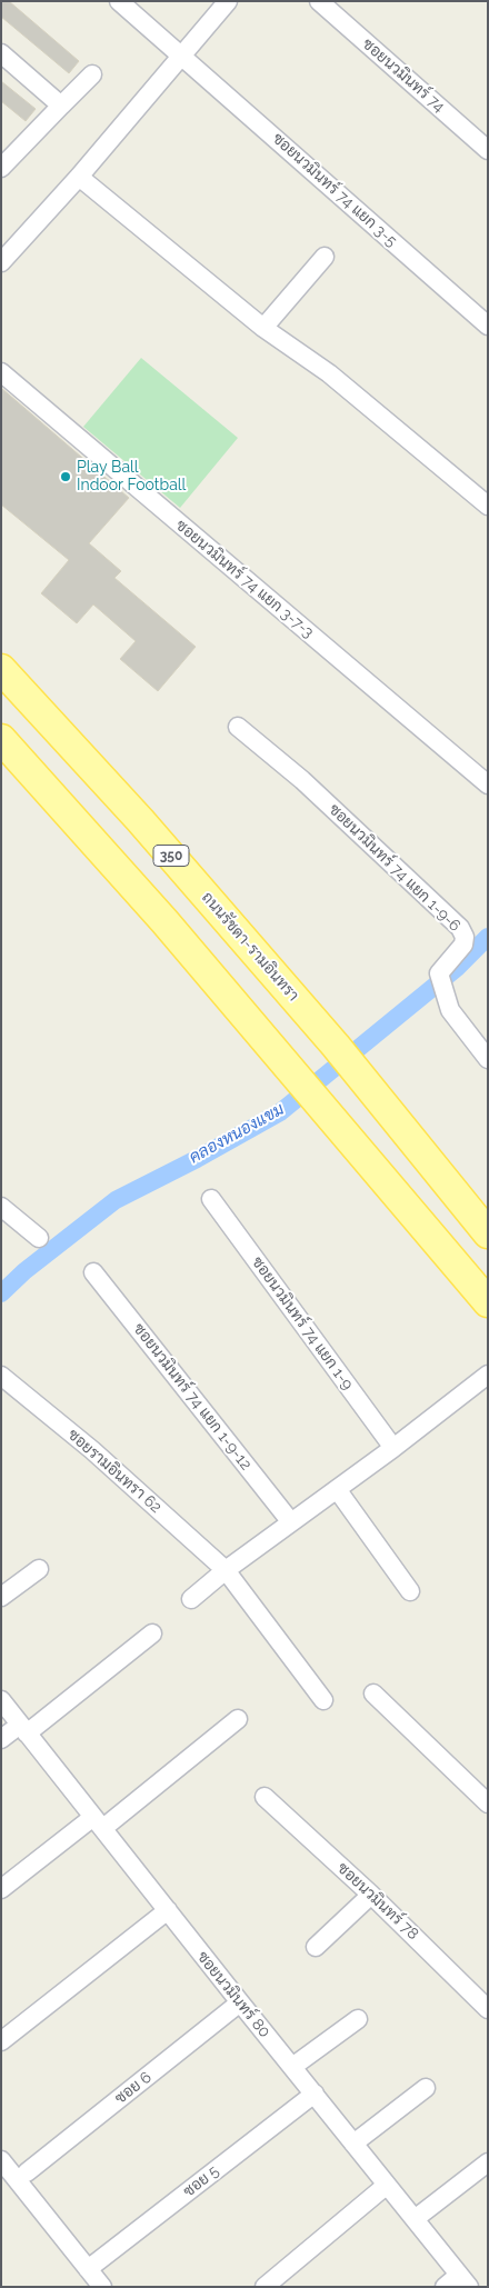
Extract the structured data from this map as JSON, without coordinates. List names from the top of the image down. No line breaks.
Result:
{"streets":{"main road":["350","ถนนรัชดา-รามอินทรา"],"street":["ซอยนวมินทร์ 74","ซอยนวมินทร์ 74 แยก 3-5","ซอยนวมินทร์ 74 แยก 3-7-3","ซอยนวมินทร์ 74 แยก 1-9-6","ซอยนวมินทร์ 74 แยก 1-9","ซอยนวมินทร์ 74 แยก 1-9-12","ซอยรามอินทรา 62","ซอยนวมินทร์ 78","ซอยนวมินทร์ 80","ซอย 6","ซอย 5"]},"crossings":[["ซอยนวมินทร์ 80","ซอย 6"],["ซอยนวมินทร์ 80","ซอย 5"]],"water":["คลองหนองแขม"],"places":["Play Ball Indoor Football"]}
